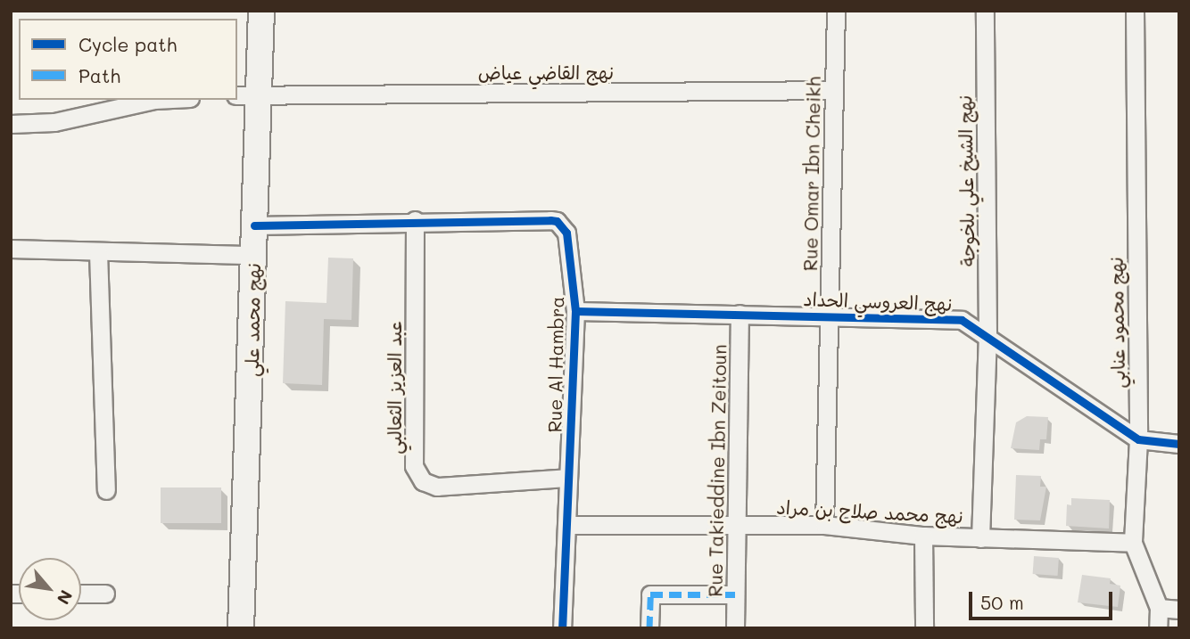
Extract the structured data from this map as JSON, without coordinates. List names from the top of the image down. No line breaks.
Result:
{"streets":{"street":["نهج القاضي عياض","Rue Omar Ibn Cheikh","نهج الشيخ علي بلخوجة","نهج العروسي الحداد","نهج محمد علي","نهج محمود عنابي","Rue Al Hambra","عبد العزيز الثعالبي","Rue Takieddine Ibn Zeitoun","نهج محمد صلاح بن مراد"]},"crossings":[["نهج القاضي عياض","Rue Omar Ibn Cheikh"],["نهج القاضي عياض","نهج محمد علي"],["Rue Omar Ibn Cheikh","نهج العروسي الحداد"],["Rue Omar Ibn Cheikh","نهج محمد صلاح بن مراد"],["نهج الشيخ علي بلخوجة","نهج العروسي الحداد"],["نهج الشيخ علي بلخوجة","نهج محمد صلاح بن مراد"],["نهج العروسي الحداد","نهج محمود عنابي"],["نهج العروسي الحداد","Rue Al Hambra"],["نهج العروسي الحداد","Rue Takieddine Ibn Zeitoun"],["نهج محمد علي","Rue Al Hambra"],["نهج محمود عنابي","نهج محمد صلاح بن مراد"],["Rue Al Hambra","عبد العزيز الثعالبي"],["Rue Al Hambra","نهج محمد صلاح بن مراد"],["Rue Takieddine Ibn Zeitoun","نهج محمد صلاح بن مراد"]],"legend":["Cycle path","Path"],"scale_bar":"50 m","north":"bottom right"}
